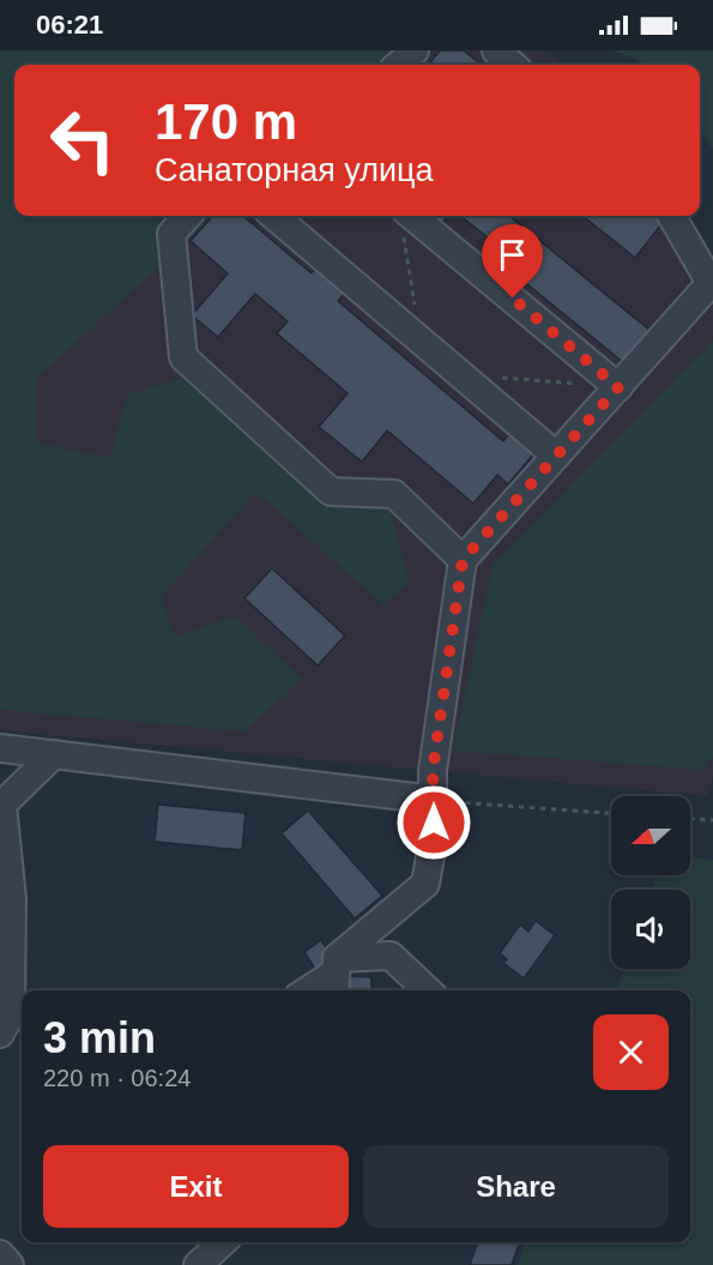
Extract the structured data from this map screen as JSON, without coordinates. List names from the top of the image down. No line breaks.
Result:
{"north":"left","page":{"status":"06:21","turn":["170 m","Санаторная улица"],"heading":["3 min","220 m · 06:24"],"buttons":["Exit","Share"]}}
